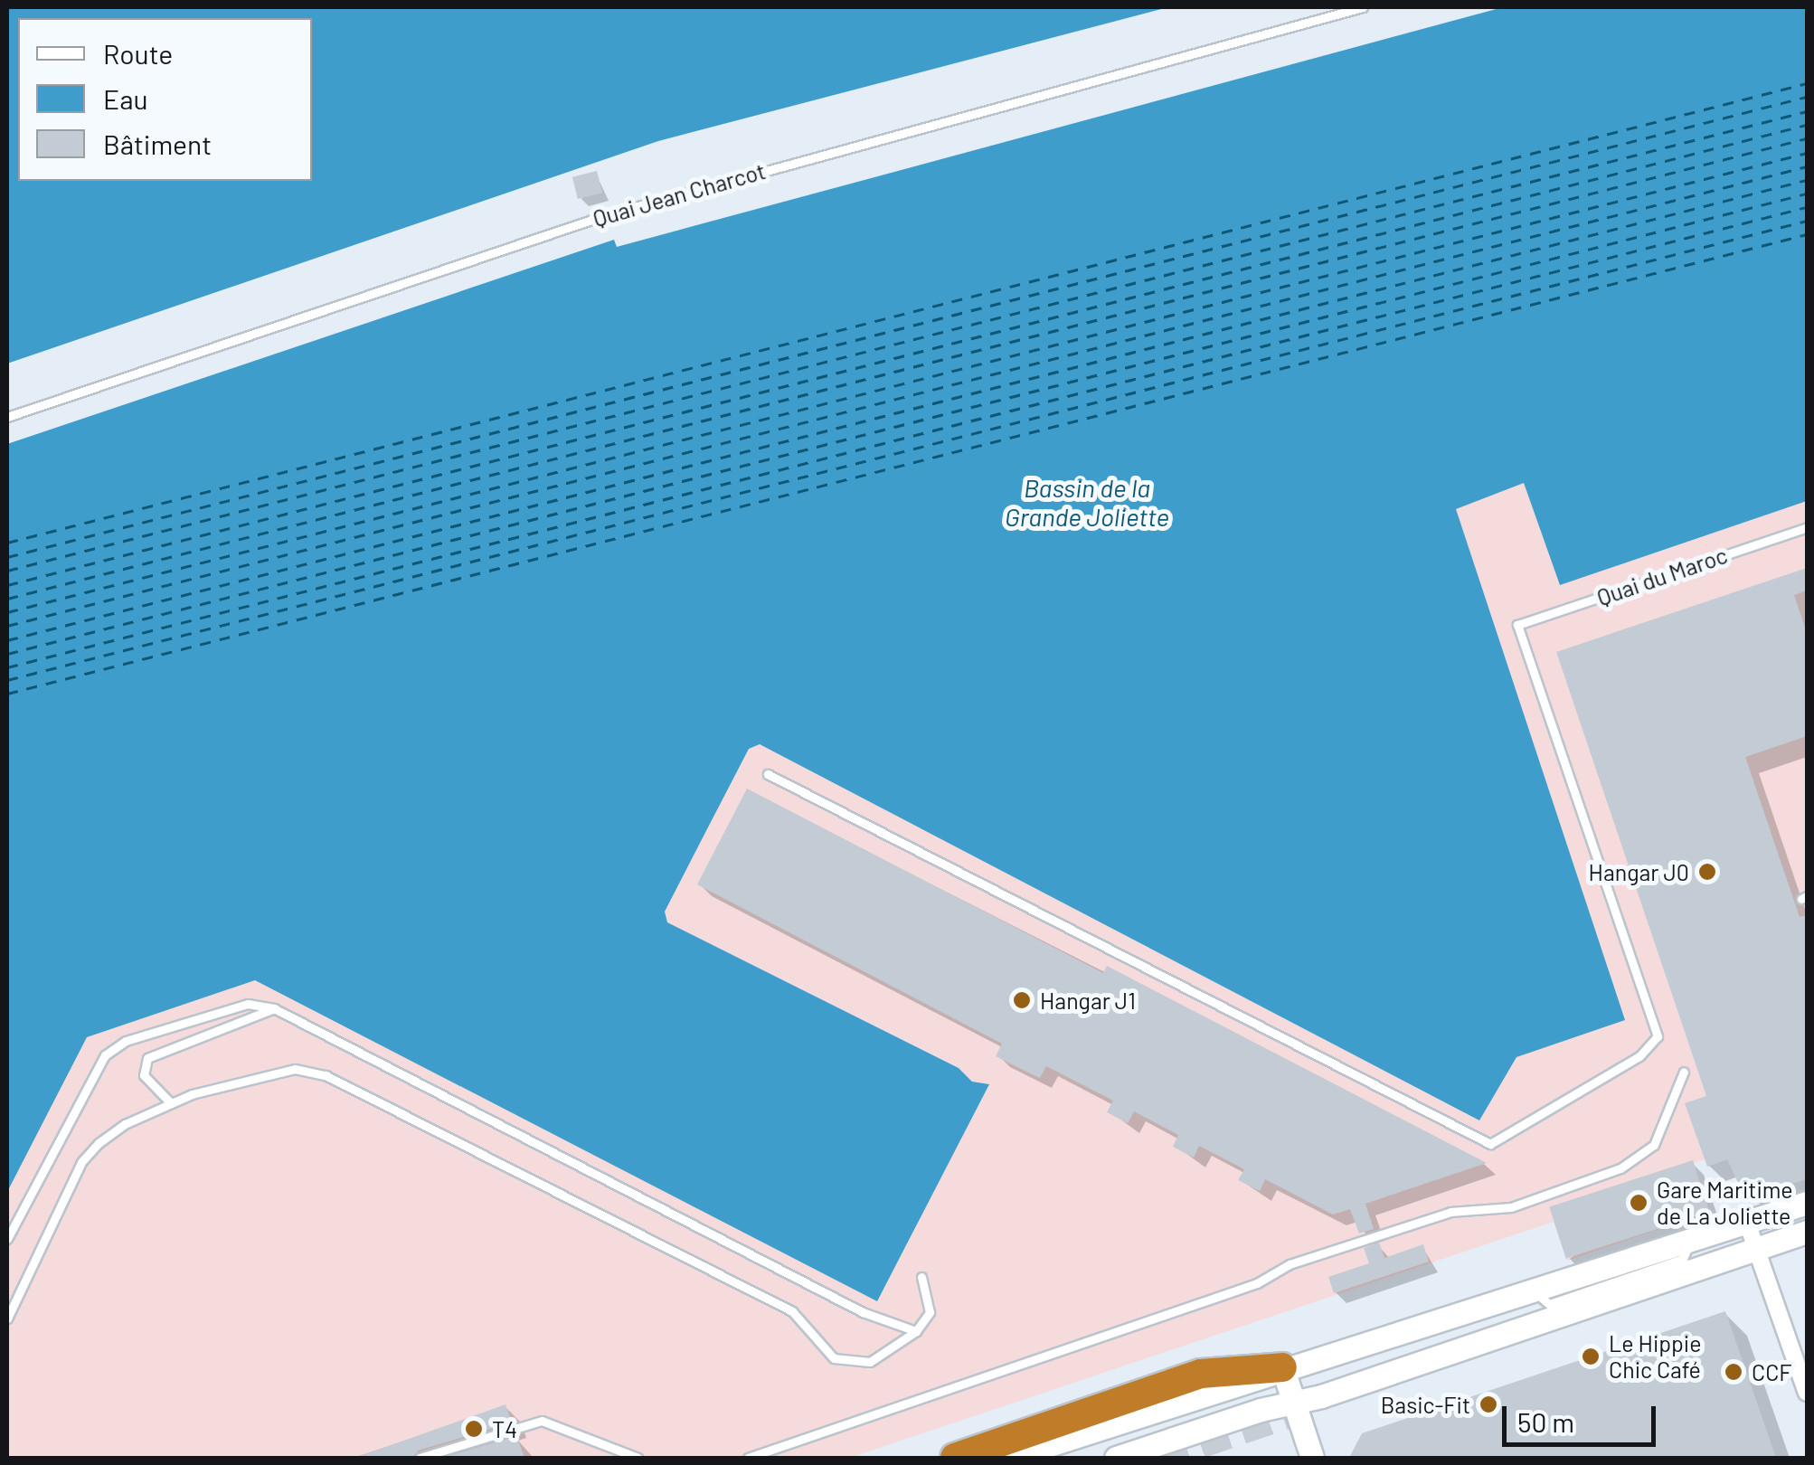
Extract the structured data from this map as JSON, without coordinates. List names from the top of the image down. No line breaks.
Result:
{"streets":{"lane":["Quai Jean Charcot","Quai du Maroc"]},"water":["Bassin de la Grande Joliette"],"places":["Hangar J0","Hangar J1","Gare Maritime de La Joliette","Le Hippie Chic Café","CCF","Basic-Fit","T4"],"legend":["Route","Eau","Bâtiment"],"scale_bar":"50 m"}
